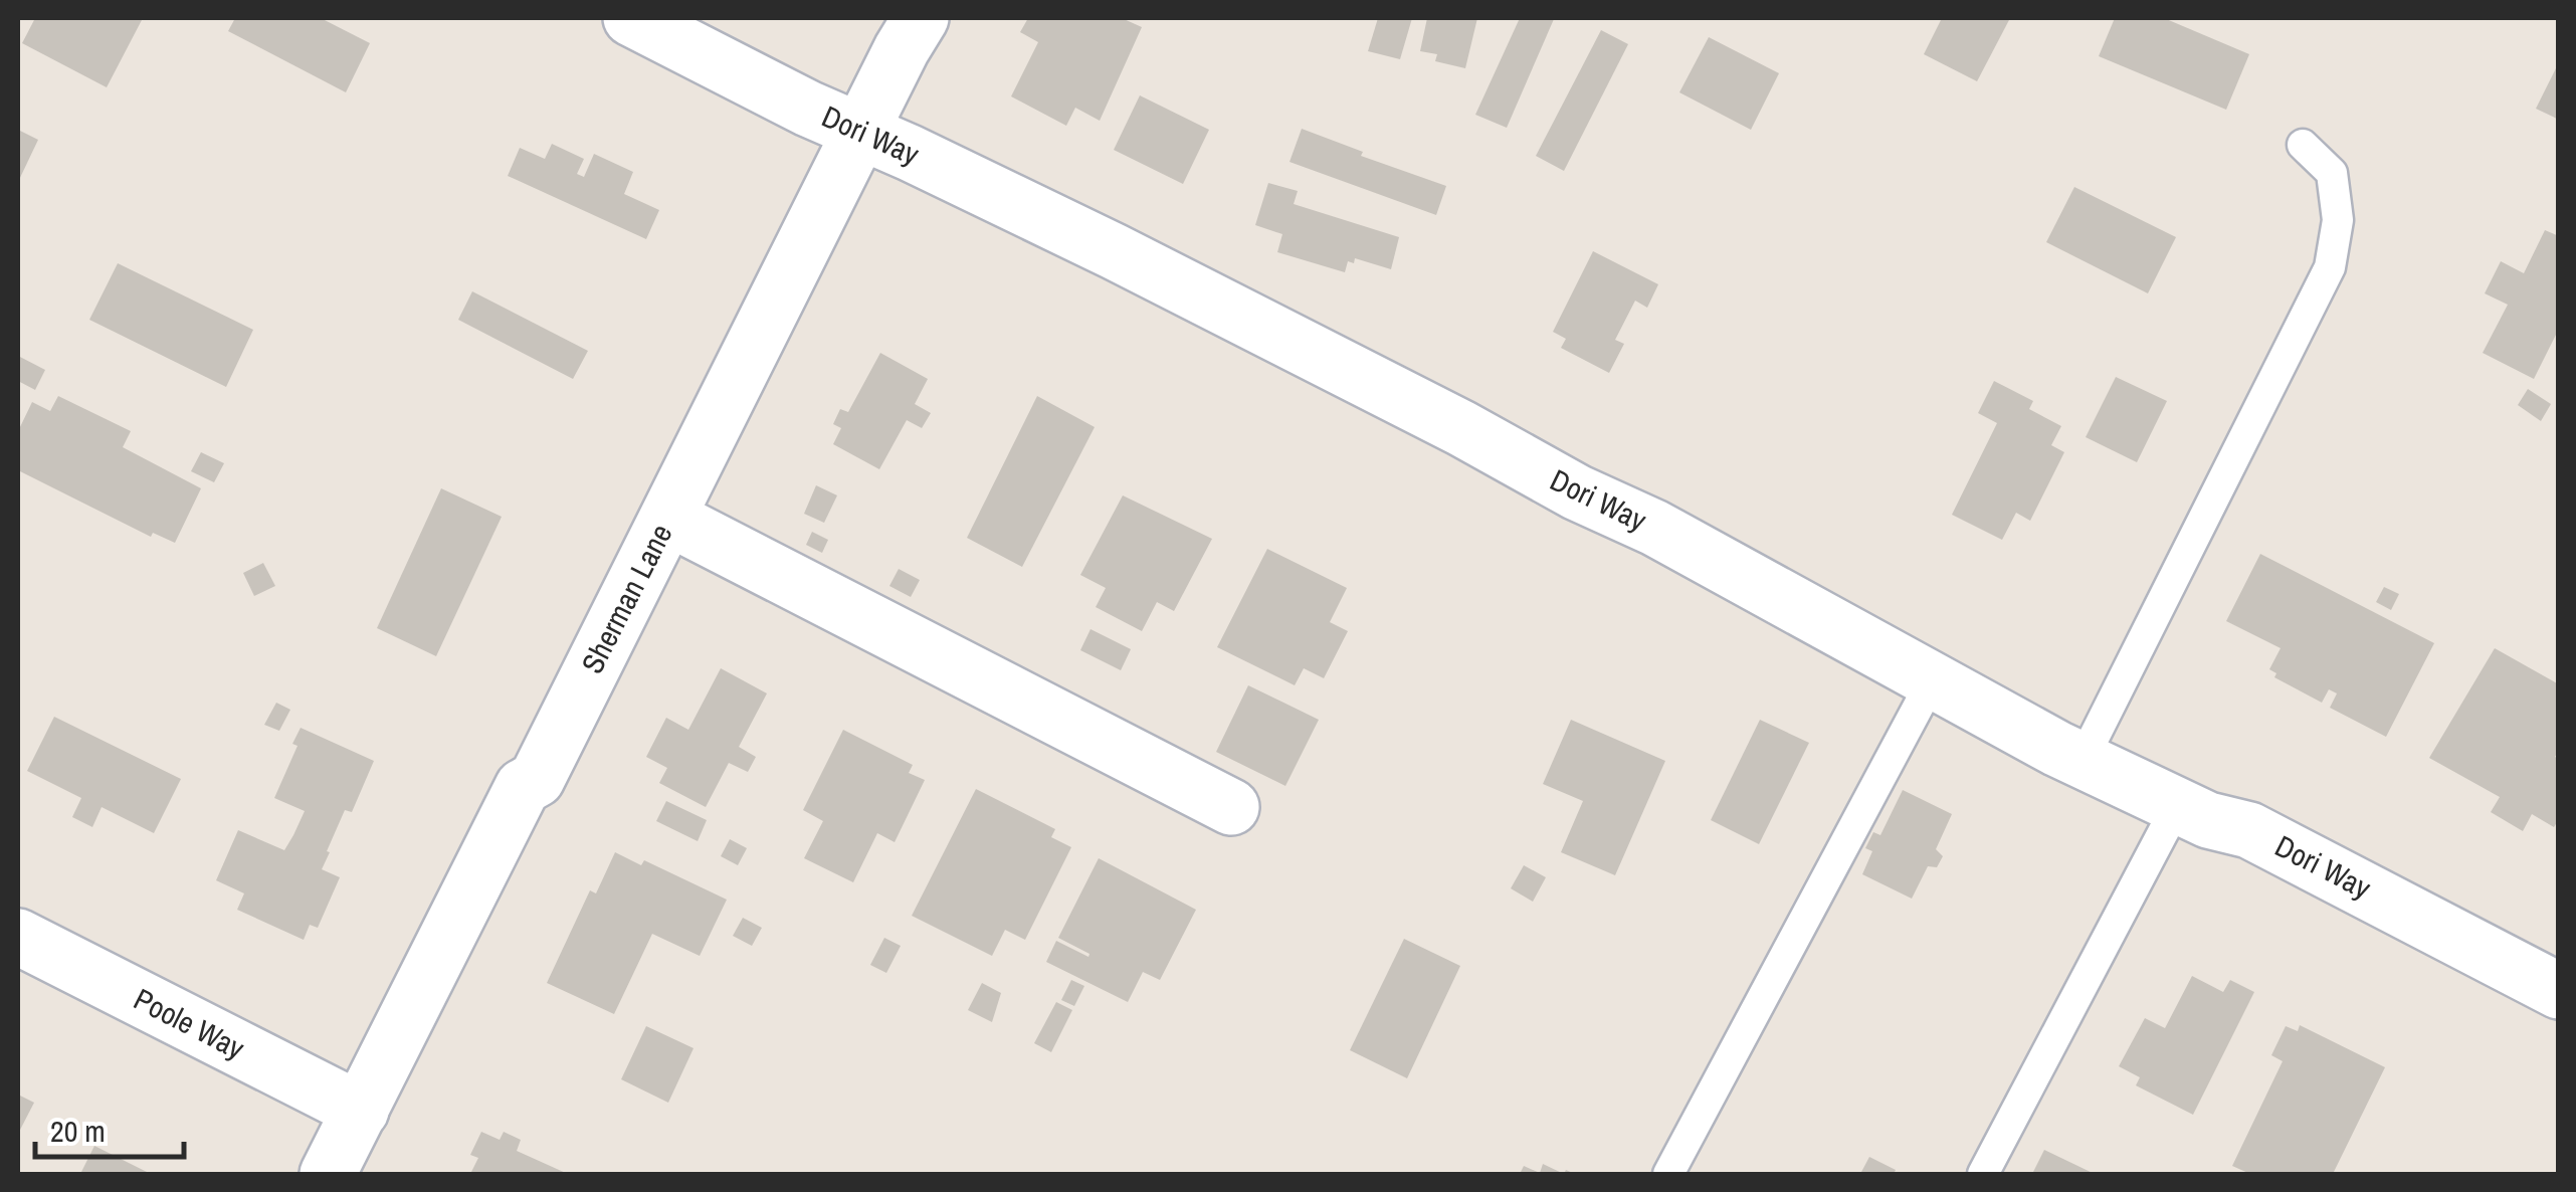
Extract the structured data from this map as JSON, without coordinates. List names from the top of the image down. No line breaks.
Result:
{"streets":{"street":["Dori Way","Sherman Lane","Poole Way"]},"crossings":[["Dori Way","Sherman Lane"],["Sherman Lane","Poole Way"]],"scale_bar":"20 m"}
